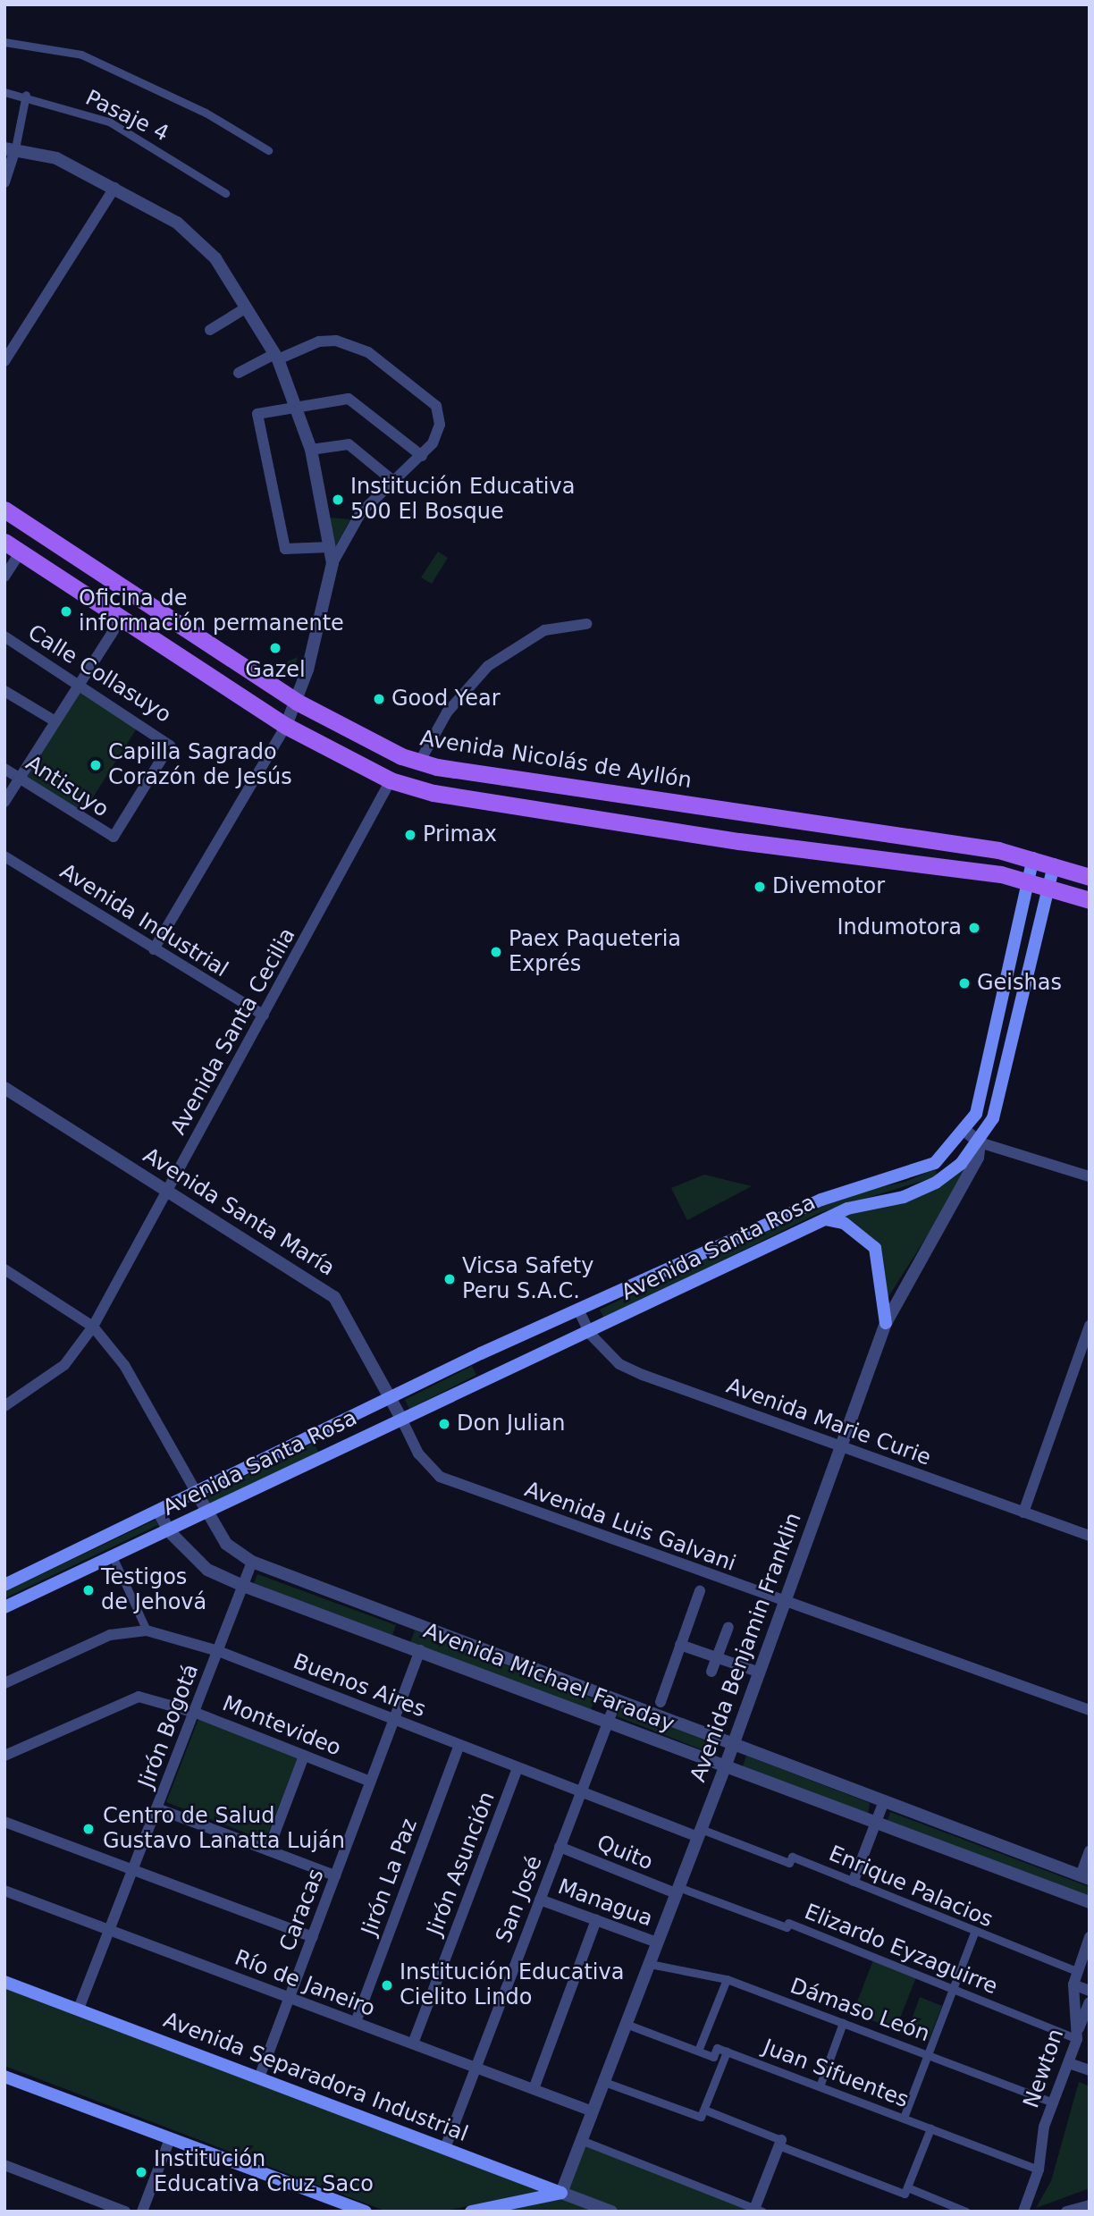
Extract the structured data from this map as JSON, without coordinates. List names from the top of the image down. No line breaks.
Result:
{"streets":{"main road":["Avenida Nicolás de Ayllón","Avenida Santa Rosa","Avenida Separadora Industrial"],"street":["Pasaje 4","Calle Collasuyo","Antisuyo","Avenida Industrial","Avenida Santa Cecilia","Avenida Santa María","Avenida Marie Curie","Avenida Luis Galvani","Avenida Benjamin Franklin","Avenida Michael Faraday","Buenos Aires","Jirón Bogotá","Montevideo","Quito","Jirón Asunción","Jirón La Paz","Enrique Palacios","San José","Managua","Caracas","Elizardo Eyzaguirre","Río de Janeiro","Dámaso León","Newton","Juan Sifuentes"]},"crossings":[["Calle Collasuyo","Antisuyo"],["Avenida Nicolás de Ayllón","Avenida Santa Rosa"],["Avenida Industrial","Avenida Santa Cecilia"],["Avenida Santa Cecilia","Avenida Santa María"],["Avenida Santa María","Avenida Santa Rosa"],["Avenida Santa María","Avenida Luis Galvani"],["Avenida Santa Rosa","Avenida Marie Curie"],["Avenida Santa Rosa","Avenida Luis Galvani"],["Avenida Santa Rosa","Avenida Benjamin Franklin"],["Avenida Santa Rosa","Avenida Michael Faraday"],["Avenida Marie Curie","Avenida Benjamin Franklin"],["Avenida Luis Galvani","Avenida Benjamin Franklin"],["Avenida Benjamin Franklin","Avenida Michael Faraday"],["Avenida Benjamin Franklin","Buenos Aires"],["Avenida Benjamin Franklin","Quito"],["Avenida Benjamin Franklin","Enrique Palacios"],["Avenida Benjamin Franklin","Managua"],["Avenida Benjamin Franklin","Elizardo Eyzaguirre"],["Avenida Benjamin Franklin","Río de Janeiro"],["Avenida Benjamin Franklin","Dámaso León"],["Avenida Benjamin Franklin","Juan Sifuentes"],["Avenida Benjamin Franklin","Avenida Separadora Industrial"],["Avenida Michael Faraday","Jirón Bogotá"],["Avenida Michael Faraday","San José"],["Avenida Michael Faraday","Caracas"],["Buenos Aires","Jirón Bogotá"],["Buenos Aires","Jirón Asunción"],["Buenos Aires","Jirón La Paz"],["Buenos Aires","Enrique Palacios"],["Buenos Aires","San José"],["Buenos Aires","Caracas"],["Jirón Bogotá","Montevideo"],["Jirón Bogotá","Río de Janeiro"],["Jirón Bogotá","Avenida Separadora Industrial"],["Montevideo","Caracas"],["Quito","San José"],["Quito","Elizardo Eyzaguirre"],["Jirón Asunción","Río de Janeiro"],["Jirón La Paz","Río de Janeiro"],["Enrique Palacios","Newton"],["San José","Managua"],["San José","Río de Janeiro"],["San José","Avenida Separadora Industrial"],["Caracas","Río de Janeiro"],["Caracas","Avenida Separadora Industrial"],["Elizardo Eyzaguirre","Newton"],["Dámaso León","Newton"],["Newton","Juan Sifuentes"]],"places":["Institución Educativa 500 El Bosque","Oficina de información permanente","Gazel","Good Year","Capilla Sagrado Corazón de Jesús","Primax","Divemotor","Indumotora","Paex Paqueteria Exprés","Geishas","Vicsa Safety Peru S.A.C.","Don Julian","Testigos de Jehová","Centro de Salud Gustavo Lanatta Luján","Institución Educativa Cielito Lindo","Institución Educativa Cruz Saco"]}
